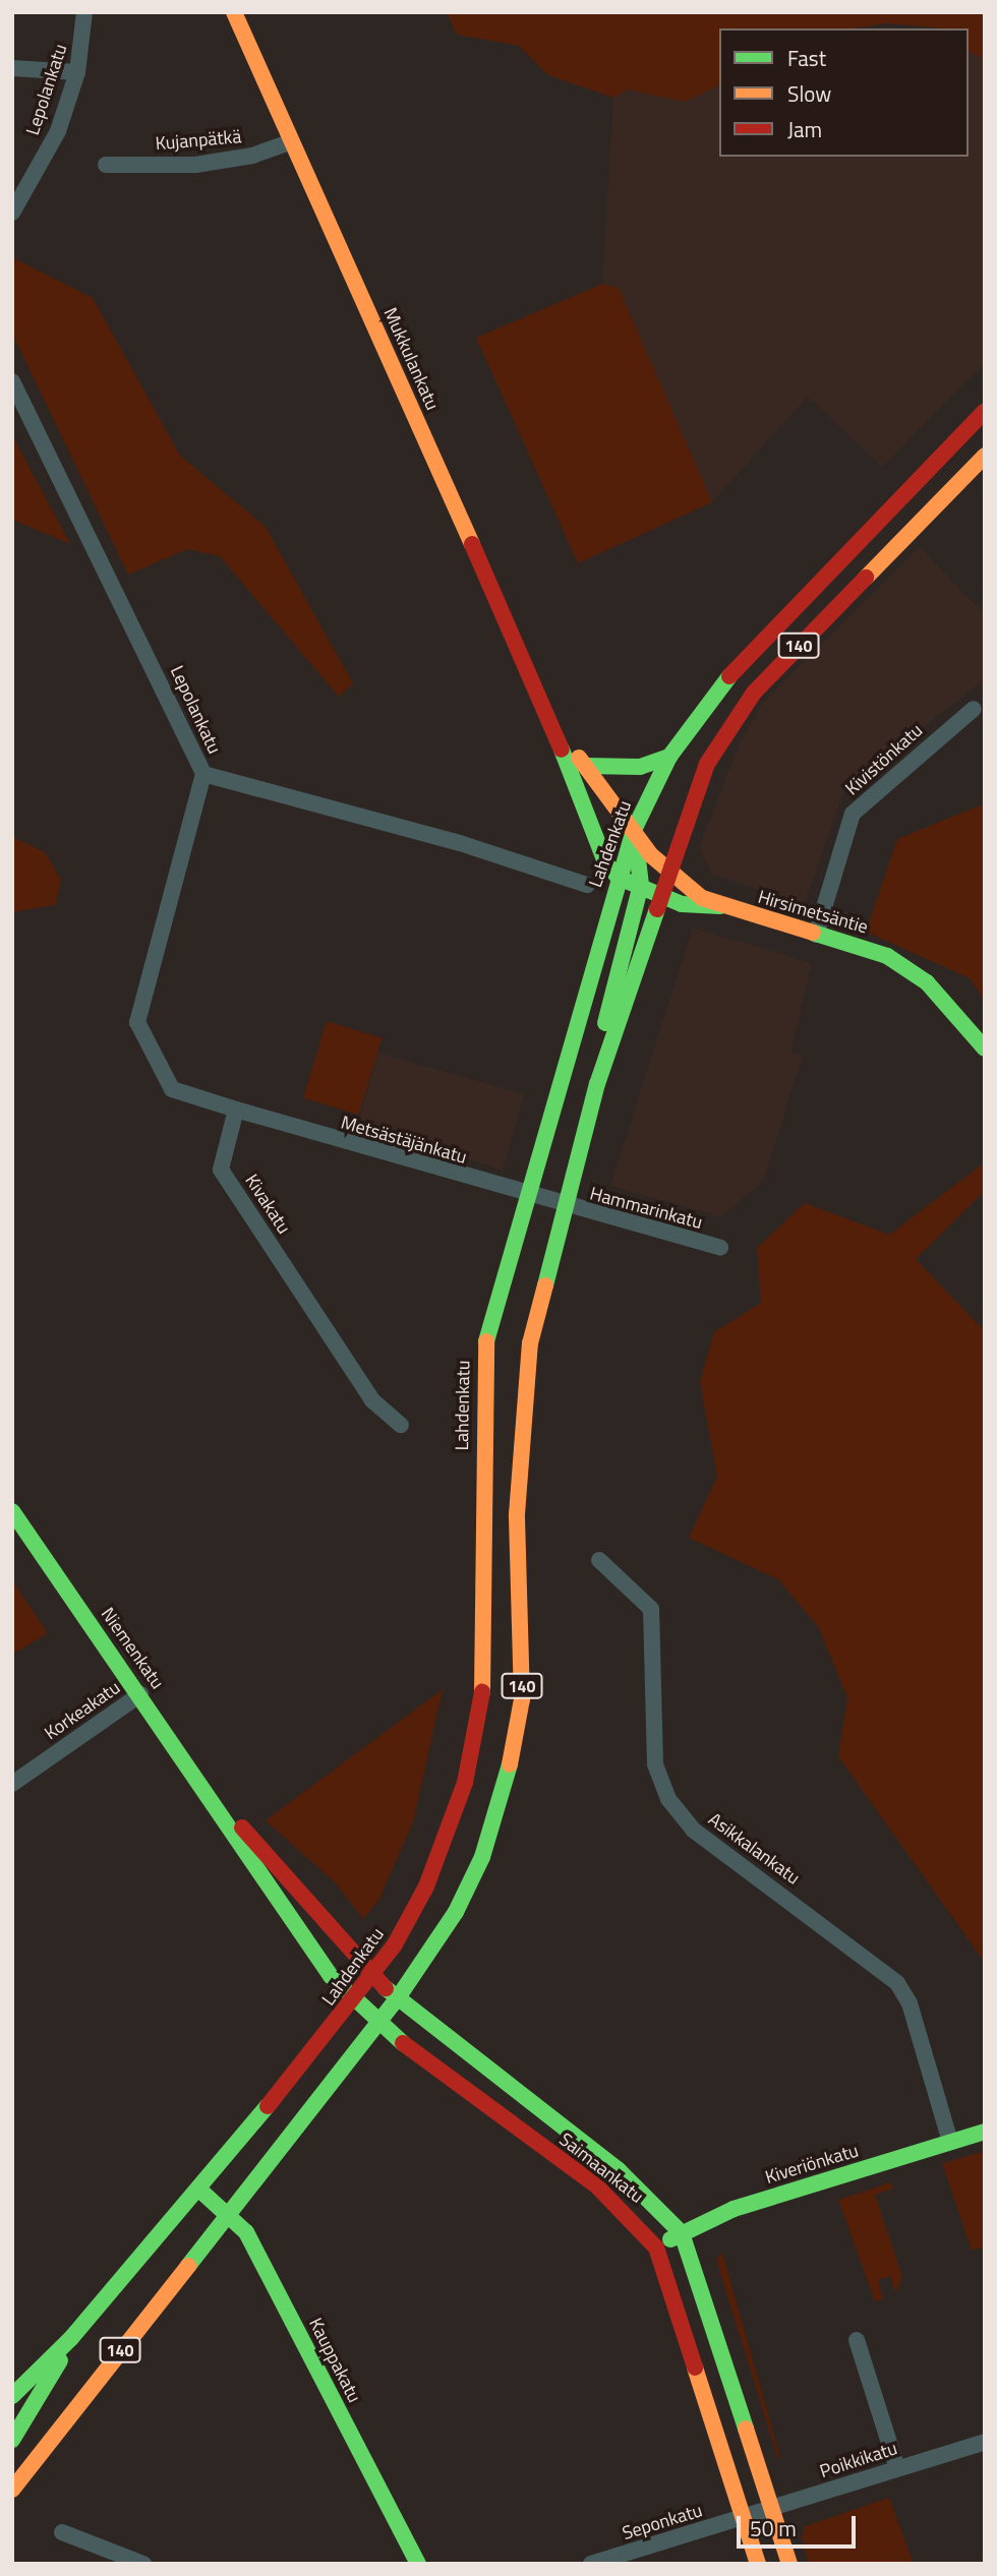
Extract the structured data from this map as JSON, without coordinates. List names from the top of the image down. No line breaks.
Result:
{"streets":{"main road":["Mukkulankatu","140","Lahdenkatu","Hirsimetsäntie","Niemenkatu","Kiveriönkatu","Saimaankatu","Kauppakatu"],"street":["Lepolankatu","Kujanpätkä","Kivistönkatu","Metsästäjänkatu","Kivakatu","Hammarinkatu","Korkeakatu","Asikkalankatu","Poikkikatu","Seponkatu"]},"crossings":[["Kujanpätkä","Mukkulankatu"],["Mukkulankatu","140"],["Mukkulankatu","Lahdenkatu"],["Mukkulankatu","Hirsimetsäntie"],["140","Hirsimetsäntie"],["140","Metsästäjänkatu"],["140","Hammarinkatu"],["140","Niemenkatu"],["140","Saimaankatu"],["140","Kauppakatu"],["Kivistönkatu","Hirsimetsäntie"],["Lahdenkatu","Hirsimetsäntie"],["Lahdenkatu","Metsästäjänkatu"],["Lahdenkatu","Niemenkatu"],["Lahdenkatu","Saimaankatu"],["Lahdenkatu","Kauppakatu"],["Metsästäjänkatu","Kivakatu"],["Metsästäjänkatu","Hammarinkatu"],["Niemenkatu","Korkeakatu"],["Niemenkatu","Saimaankatu"],["Asikkalankatu","Kiveriönkatu"],["Kiveriönkatu","Saimaankatu"],["Saimaankatu","Poikkikatu"],["Saimaankatu","Seponkatu"],["Poikkikatu","Seponkatu"]],"legend":["Fast","Slow","Jam"],"scale_bar":"50 m"}
